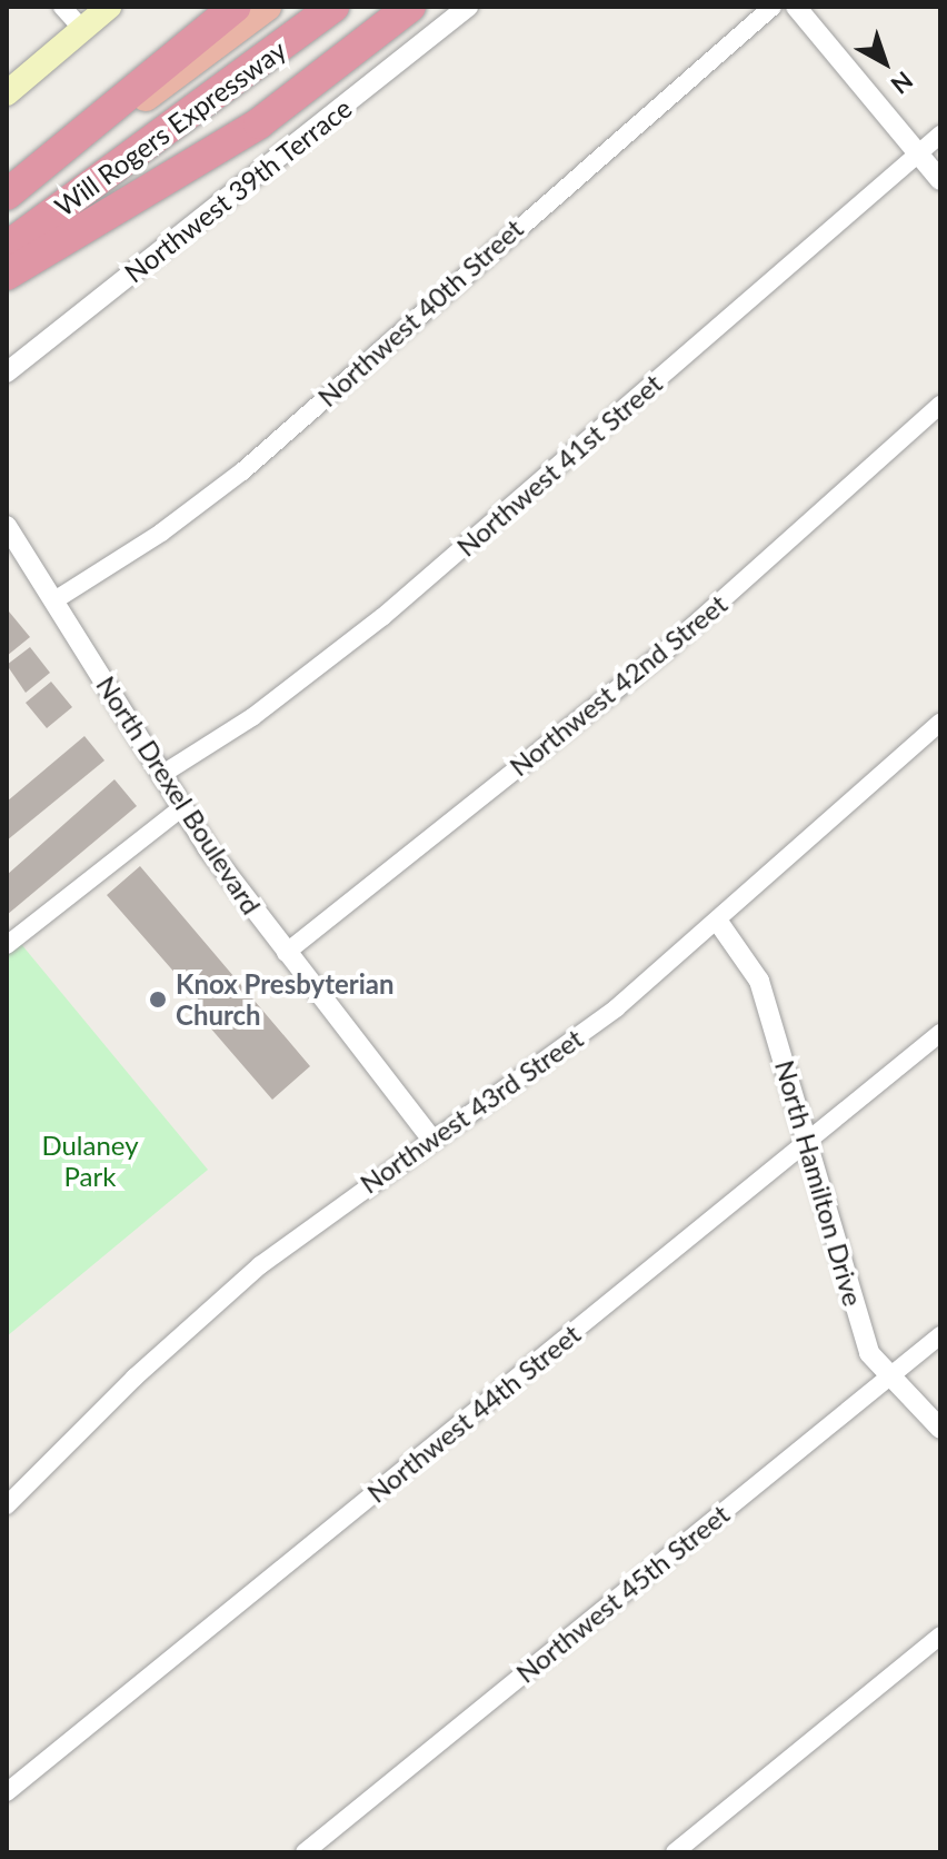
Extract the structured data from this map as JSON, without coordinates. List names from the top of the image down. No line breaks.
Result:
{"streets":{"highway":["Will Rogers Expressway"],"street":["Northwest 39th Terrace","Northwest 40th Street","Northwest 41st Street","Northwest 42nd Street","North Drexel Boulevard","Northwest 43rd Street","North Hamilton Drive","Northwest 44th Street","Northwest 45th Street"]},"crossings":[["Northwest 40th Street","North Drexel Boulevard"],["Northwest 41st Street","North Drexel Boulevard"],["Northwest 42nd Street","North Drexel Boulevard"],["North Drexel Boulevard","Northwest 43rd Street"],["Northwest 43rd Street","North Hamilton Drive"],["North Hamilton Drive","Northwest 44th Street"],["North Hamilton Drive","Northwest 45th Street"]],"parks":["Dulaney Park"],"places":["Knox Presbyterian Church"],"north":"bottom right"}
